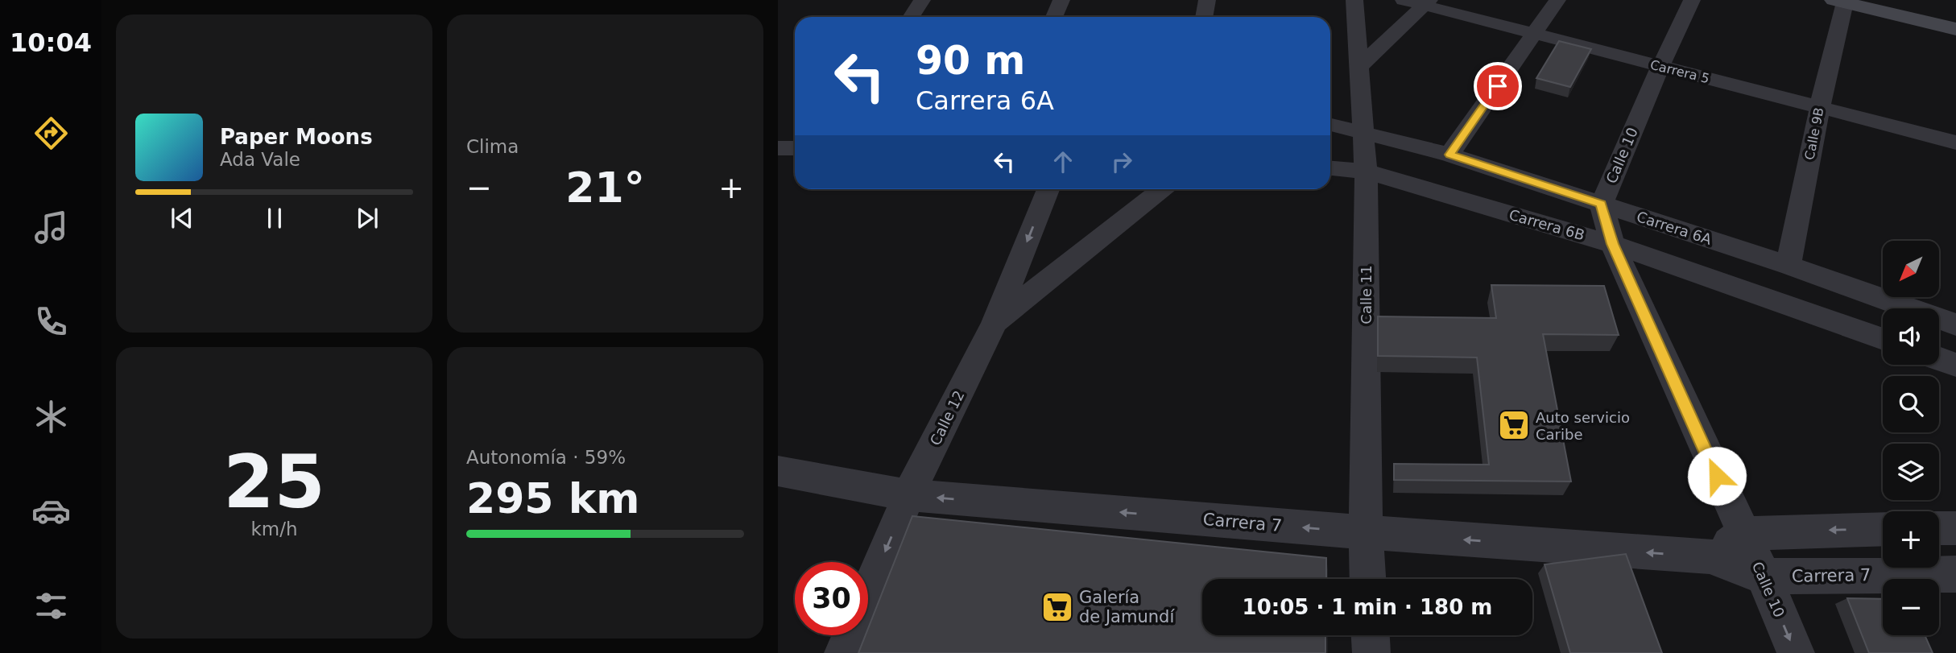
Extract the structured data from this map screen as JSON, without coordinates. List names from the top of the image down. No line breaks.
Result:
{"streets":{"street":["Carrera 5","Calle 9B","Calle 10","Carrera 6B","Carrera 6A","Calle 11","Calle 12","Carrera 7"]},"crossings":[["Carrera 5","Calle 9B"],["Carrera 5","Calle 10"],["Calle 9B","Carrera 6A"],["Calle 10","Carrera 6B"],["Calle 10","Carrera 6A"],["Calle 10","Carrera 7"],["Carrera 6B","Calle 11"],["Carrera 6A","Calle 11"],["Calle 11","Carrera 7"],["Calle 12","Carrera 7"]],"one_way":["Calle 12","Carrera 7"],"places":{"supermarket":["Auto servicio Caribe","Galería de Jamundí"]},"north":"bottom left","page":{"tabs":"10:04","tile":["Clima",["25","km/h"],["Autonomía · 59%","295 km"]],"turn":["90 m","Carrera 6A"],"song":["Paper Moons","Ada Vale"],"heat":["−","21°","+"],"map_buttons":["+","−"],"limit":"30","trip":"10:05 · 1 min · 180 m"}}
